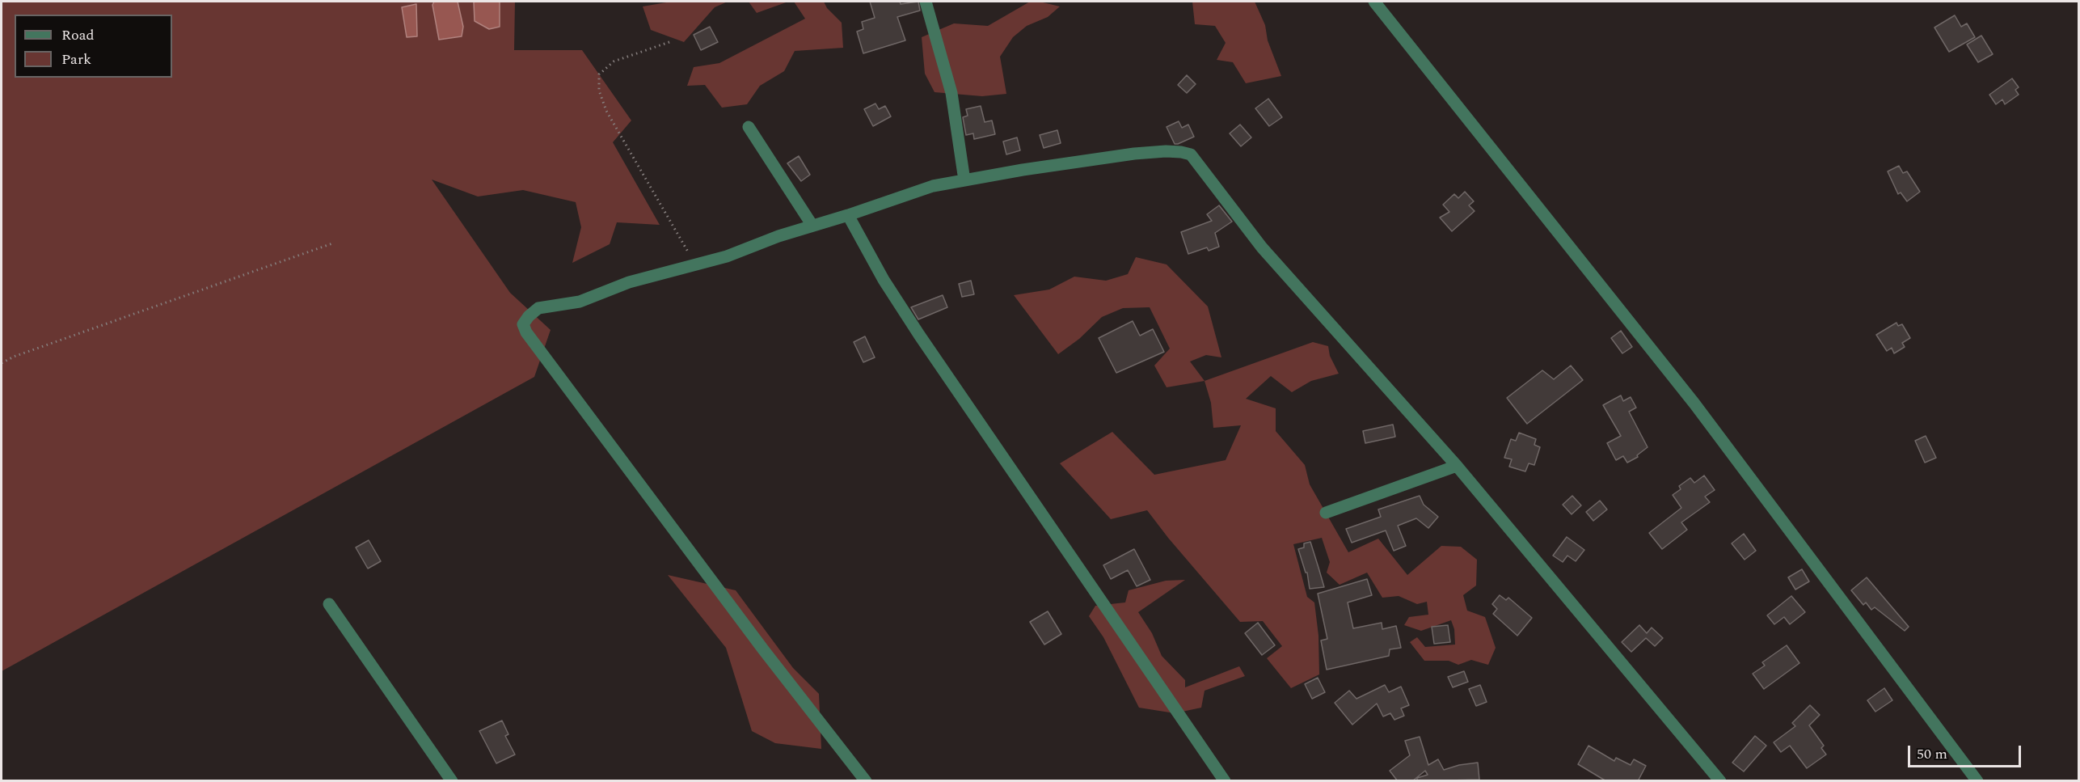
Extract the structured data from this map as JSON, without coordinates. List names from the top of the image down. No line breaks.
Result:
{"legend":["Road","Park"],"scale_bar":"50 m"}
